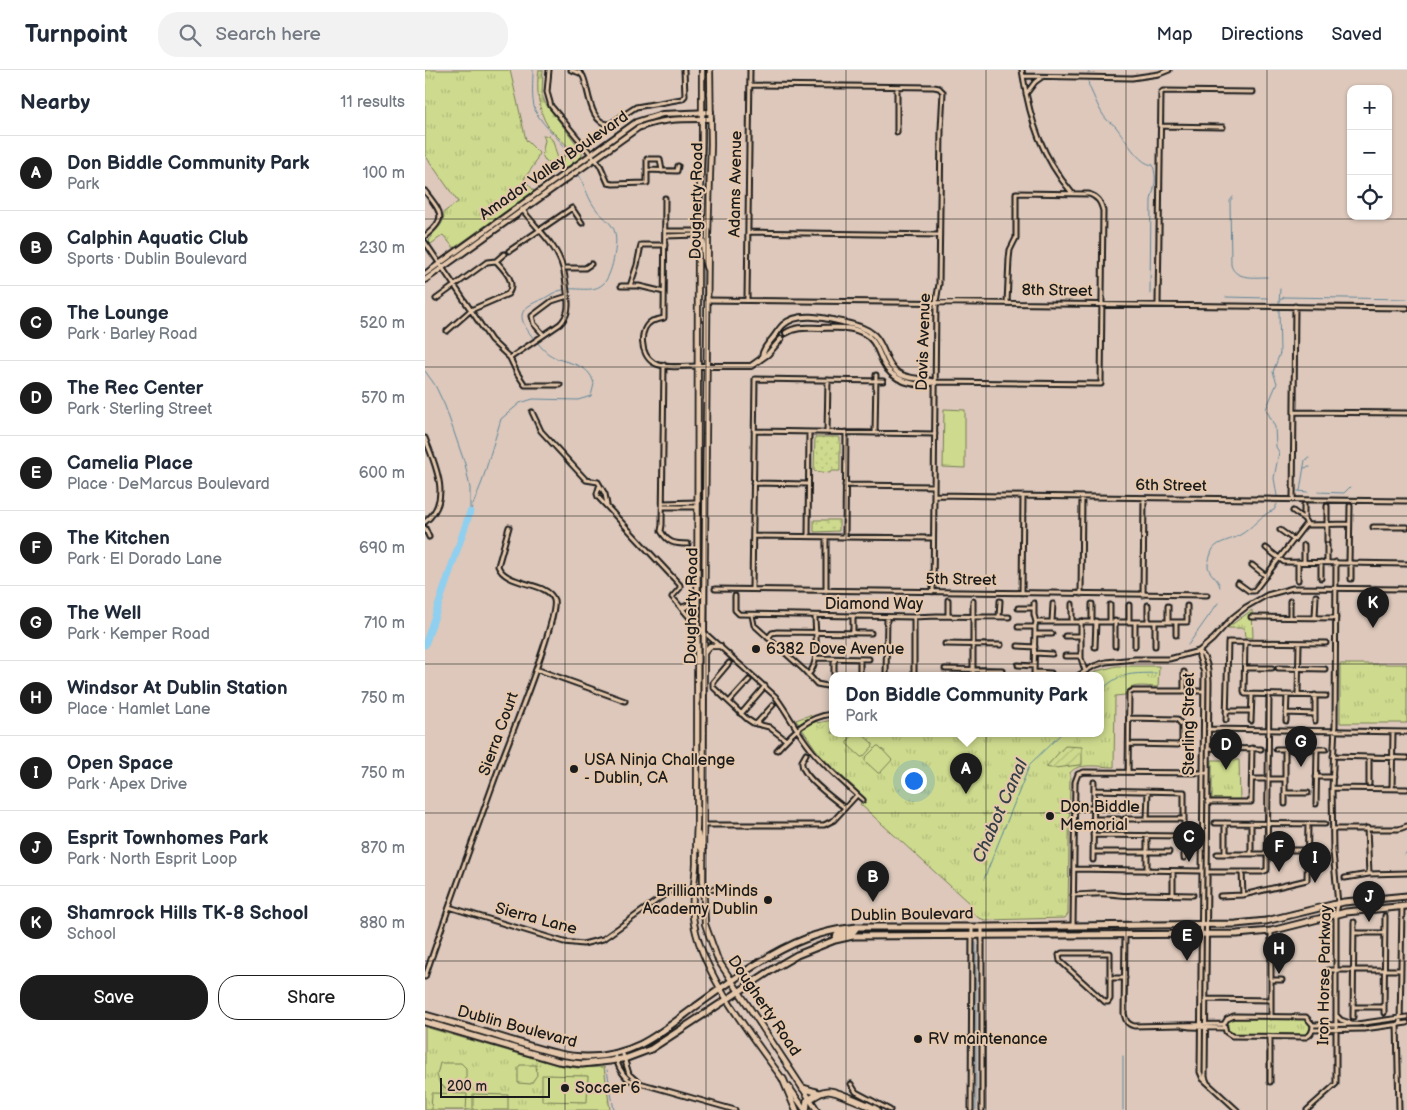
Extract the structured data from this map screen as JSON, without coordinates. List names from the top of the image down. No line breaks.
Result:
{"streets":{"main road":["Dougherty Road","Dublin Boulevard"],"street":["Amador Valley Boulevard","Adams Avenue","8th Street","Davis Avenue","6th Street","5th Street","Diamond Way","Sterling Street","Sierra Court","Sierra Lane","Iron Horse Parkway"]},"crossings":[["Amador Valley Boulevard","Dougherty Road"],["Adams Avenue","8th Street"],["Dougherty Road","8th Street"],["Dougherty Road","Dublin Boulevard"],["Dougherty Road","Sierra Lane"],["8th Street","Davis Avenue"],["Davis Avenue","6th Street"],["Davis Avenue","5th Street"],["Sterling Street","Dublin Boulevard"],["Sierra Court","Sierra Lane"],["Dublin Boulevard","Iron Horse Parkway"]],"water":["Chabot Canal"],"places":["6382 Dove Avenue","USA Ninja Challenge - Dublin, CA","Don Biddle Memorial","Brilliant Minds Academy Dublin","RV maintenance","Soccer 6"],"scale_bar":"200 m","page":{"header":"Turnpoint","search":"Search here","nav":["Map","Directions","Saved"],"heading":["Nearby","11 results"],"map_buttons":["+","−"],"list":[{"mark":"A","name":"Don Biddle Community Park","note":"Park","value":"100 m"},{"mark":"B","name":"Calphin Aquatic Club","note":"Sports · Dublin Boulevard","value":"230 m"},{"mark":"C","name":"The Lounge","note":"Park · Barley Road","value":"520 m"},{"mark":"D","name":"The Rec Center","note":"Park · Sterling Street","value":"570 m"},{"mark":"E","name":"Camelia Place","note":"Place · DeMarcus Boulevard","value":"600 m"},{"mark":"F","name":"The Kitchen","note":"Park · El Dorado Lane","value":"690 m"},{"mark":"G","name":"The Well","note":"Park · Kemper Road","value":"710 m"},{"mark":"H","name":"Windsor At Dublin Station","note":"Place · Hamlet Lane","value":"750 m"},{"mark":"I","name":"Open Space","note":"Park · Apex Drive","value":"750 m"},{"mark":"J","name":"Esprit Townhomes Park","note":"Park · North Esprit Loop","value":"870 m"},{"mark":"K","name":"Shamrock Hills TK-8 School","note":"School","value":"880 m"}],"pins":["K","G","D","A","C","F","I","B","J","E","H"],"popup":["Don Biddle Community Park","Park"],"buttons":["Save","Share"],"scale":"200 m"}}
